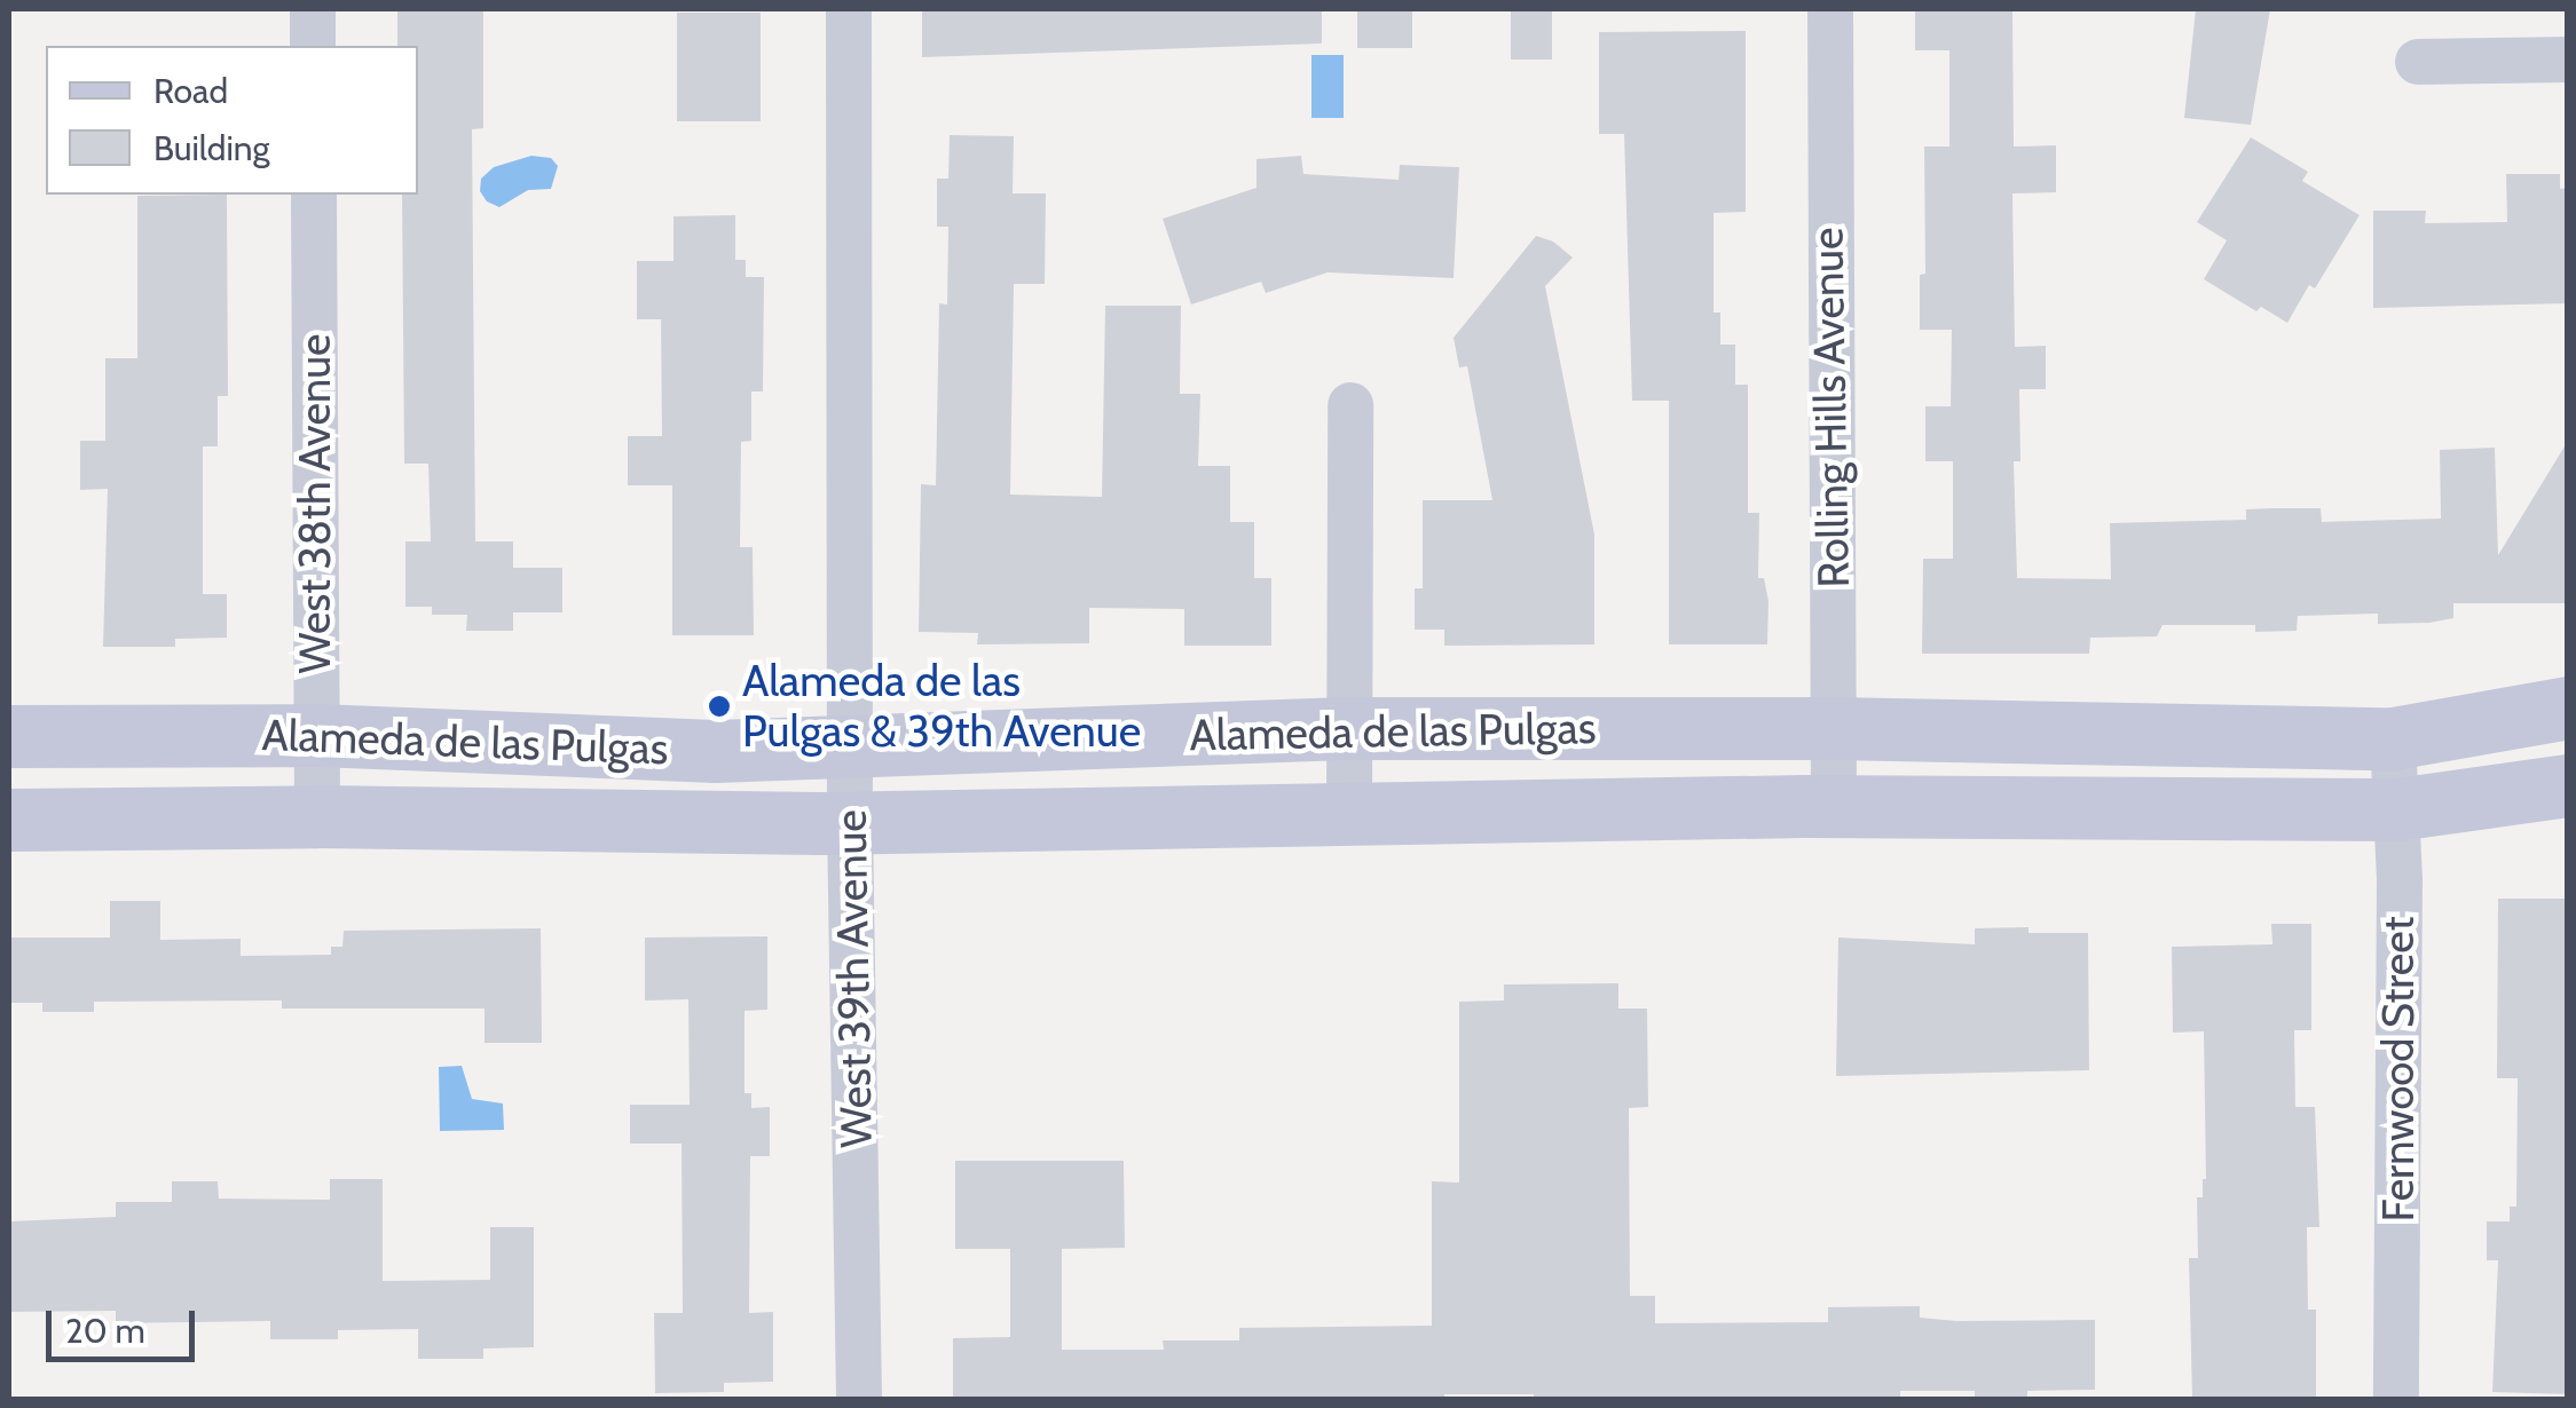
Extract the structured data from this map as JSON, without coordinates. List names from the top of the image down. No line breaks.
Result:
{"streets":{"main road":["Alameda de las Pulgas"],"street":["Rolling Hills Avenue","West 38th Avenue","West 39th Avenue","Fernwood Street"]},"crossings":[["Rolling Hills Avenue","Alameda de las Pulgas"],["West 38th Avenue","Alameda de las Pulgas"],["Alameda de las Pulgas","West 39th Avenue"],["Alameda de las Pulgas","Fernwood Street"]],"places":["Alameda de las Pulgas & 39th Avenue"],"legend":["Road","Building"],"scale_bar":"20 m"}
